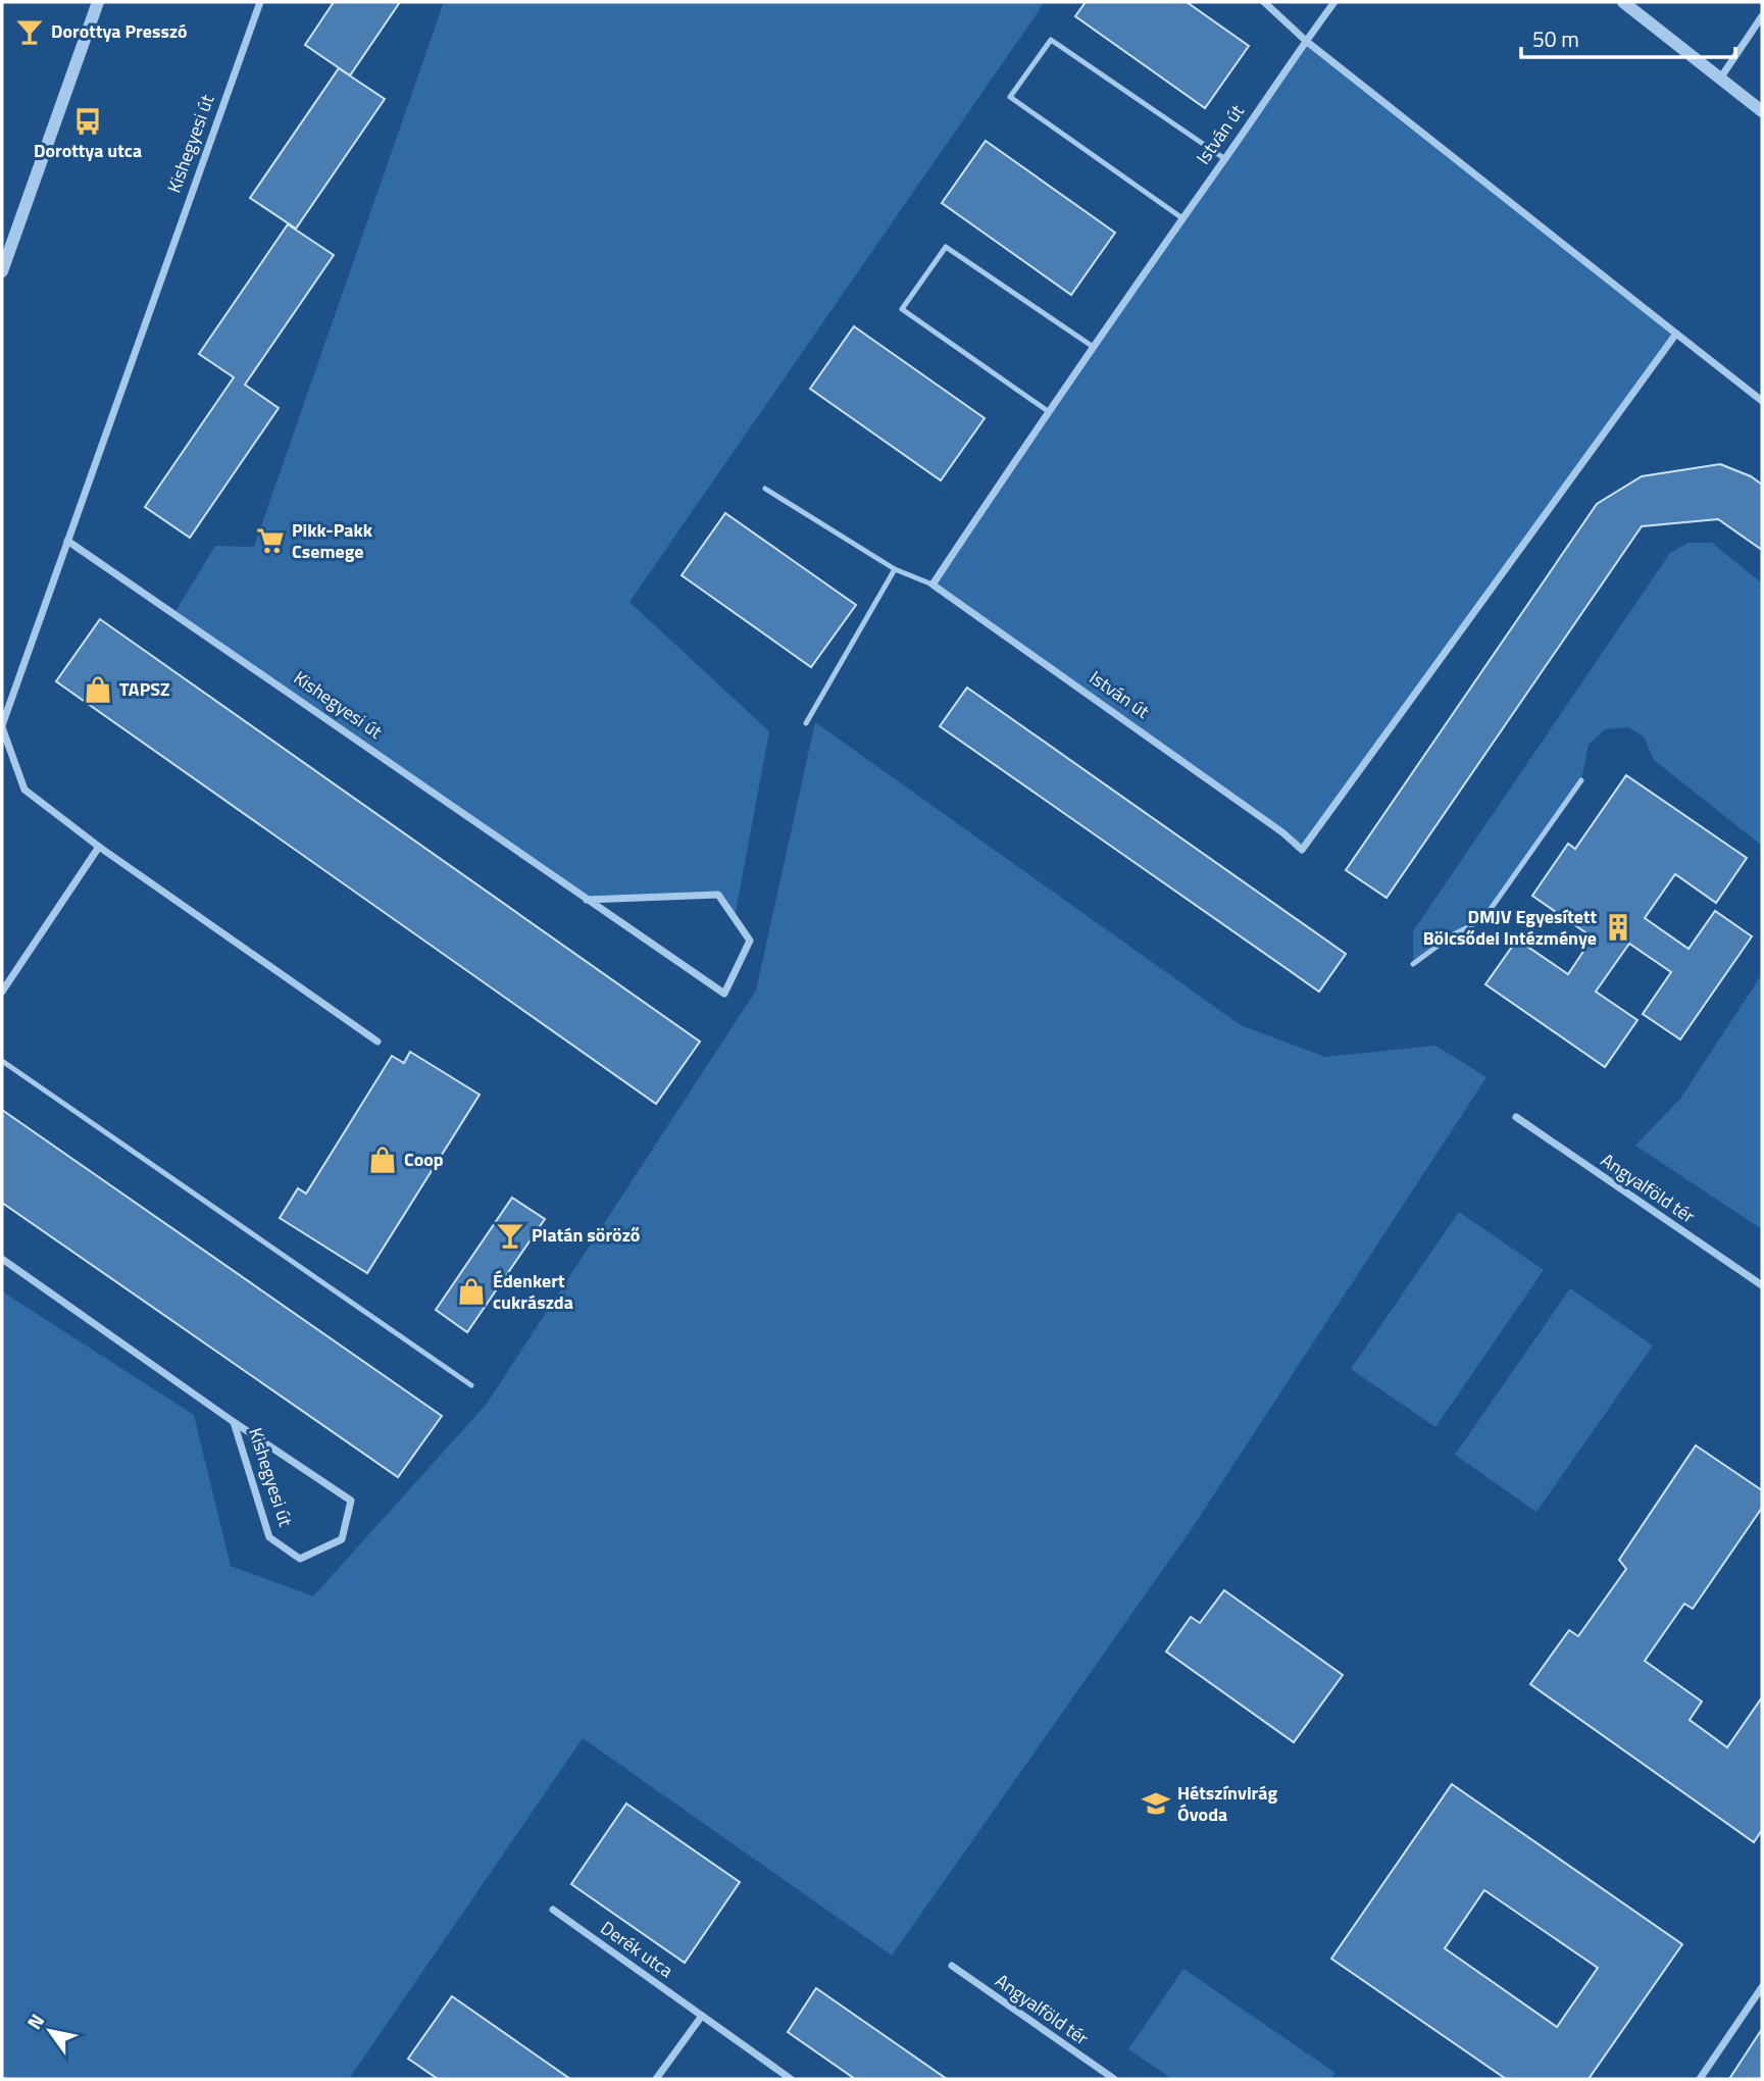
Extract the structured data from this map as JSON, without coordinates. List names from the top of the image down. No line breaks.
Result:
{"streets":{"street":["István út","Kishegyesi út","Angyalföld tér","Derék utca"]},"places":{"bar":["Dorottya Presszó","Platán söröző"],"bus stop":["Dorottya utca"],"supermarket":["Pikk-Pakk Csemege"],"shop":["TAPSZ","Coop","Édenkert cukrászda"],"building":["DMJV Egyesített Bölcsődei Intézménye"],"school or university":["Hétszínvirág Óvoda"]},"scale_bar":"50 m","north":"top left"}
